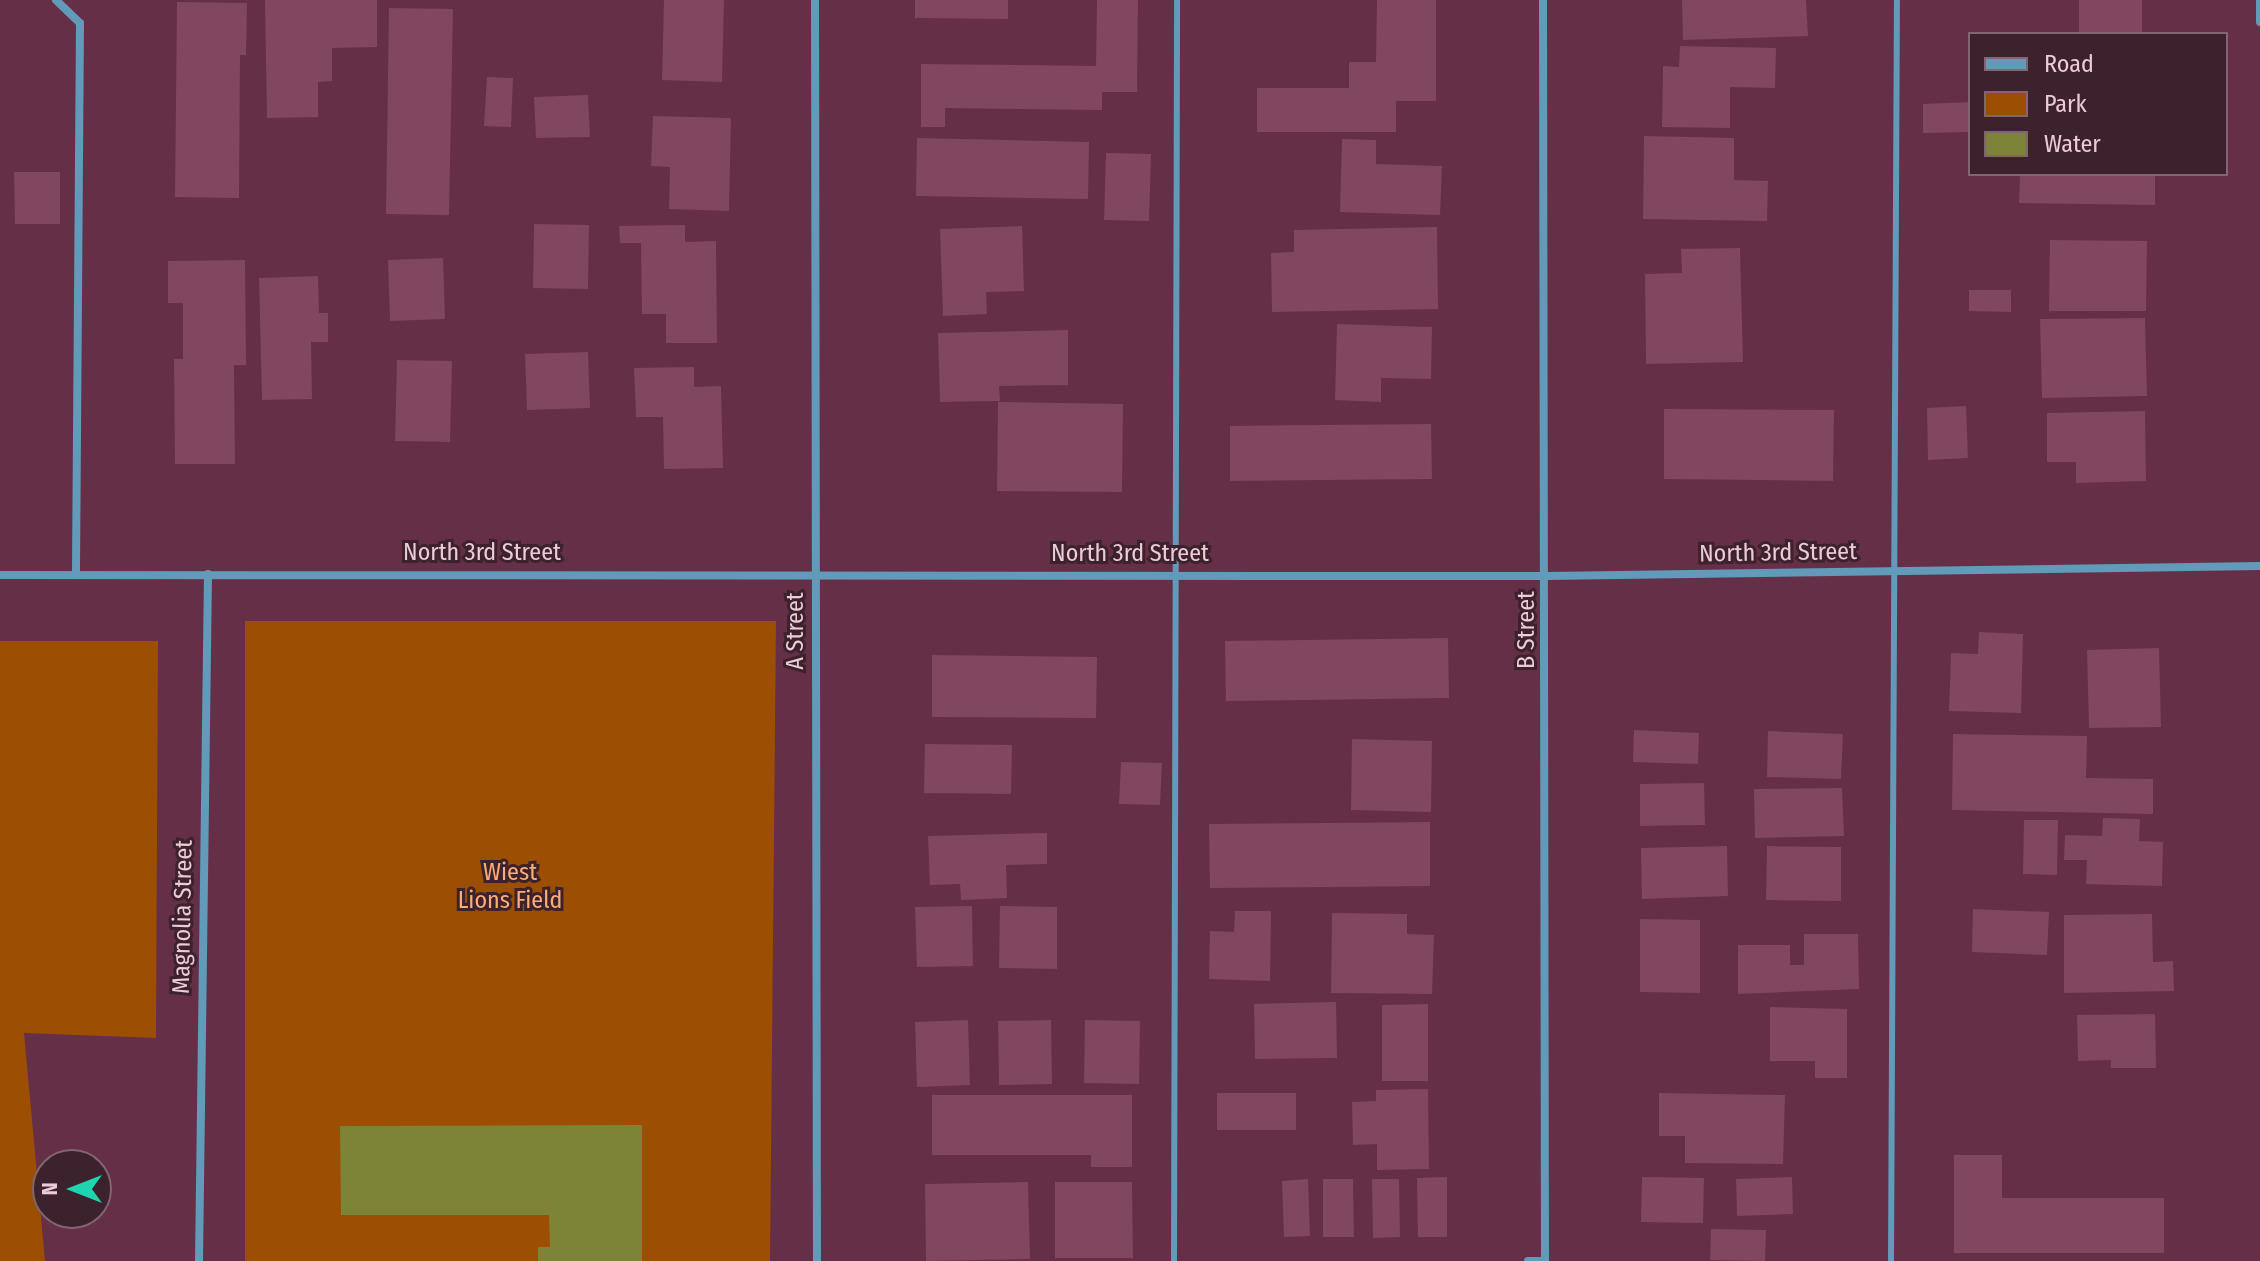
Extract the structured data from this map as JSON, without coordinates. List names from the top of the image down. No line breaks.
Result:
{"streets":{"street":["North 3rd Street","B Street","A Street","Magnolia Street"]},"crossings":[["North 3rd Street","B Street"],["North 3rd Street","A Street"],["North 3rd Street","Magnolia Street"]],"parks":["Wiest Lions Field"],"legend":["Road","Park","Water"],"north":"left"}
